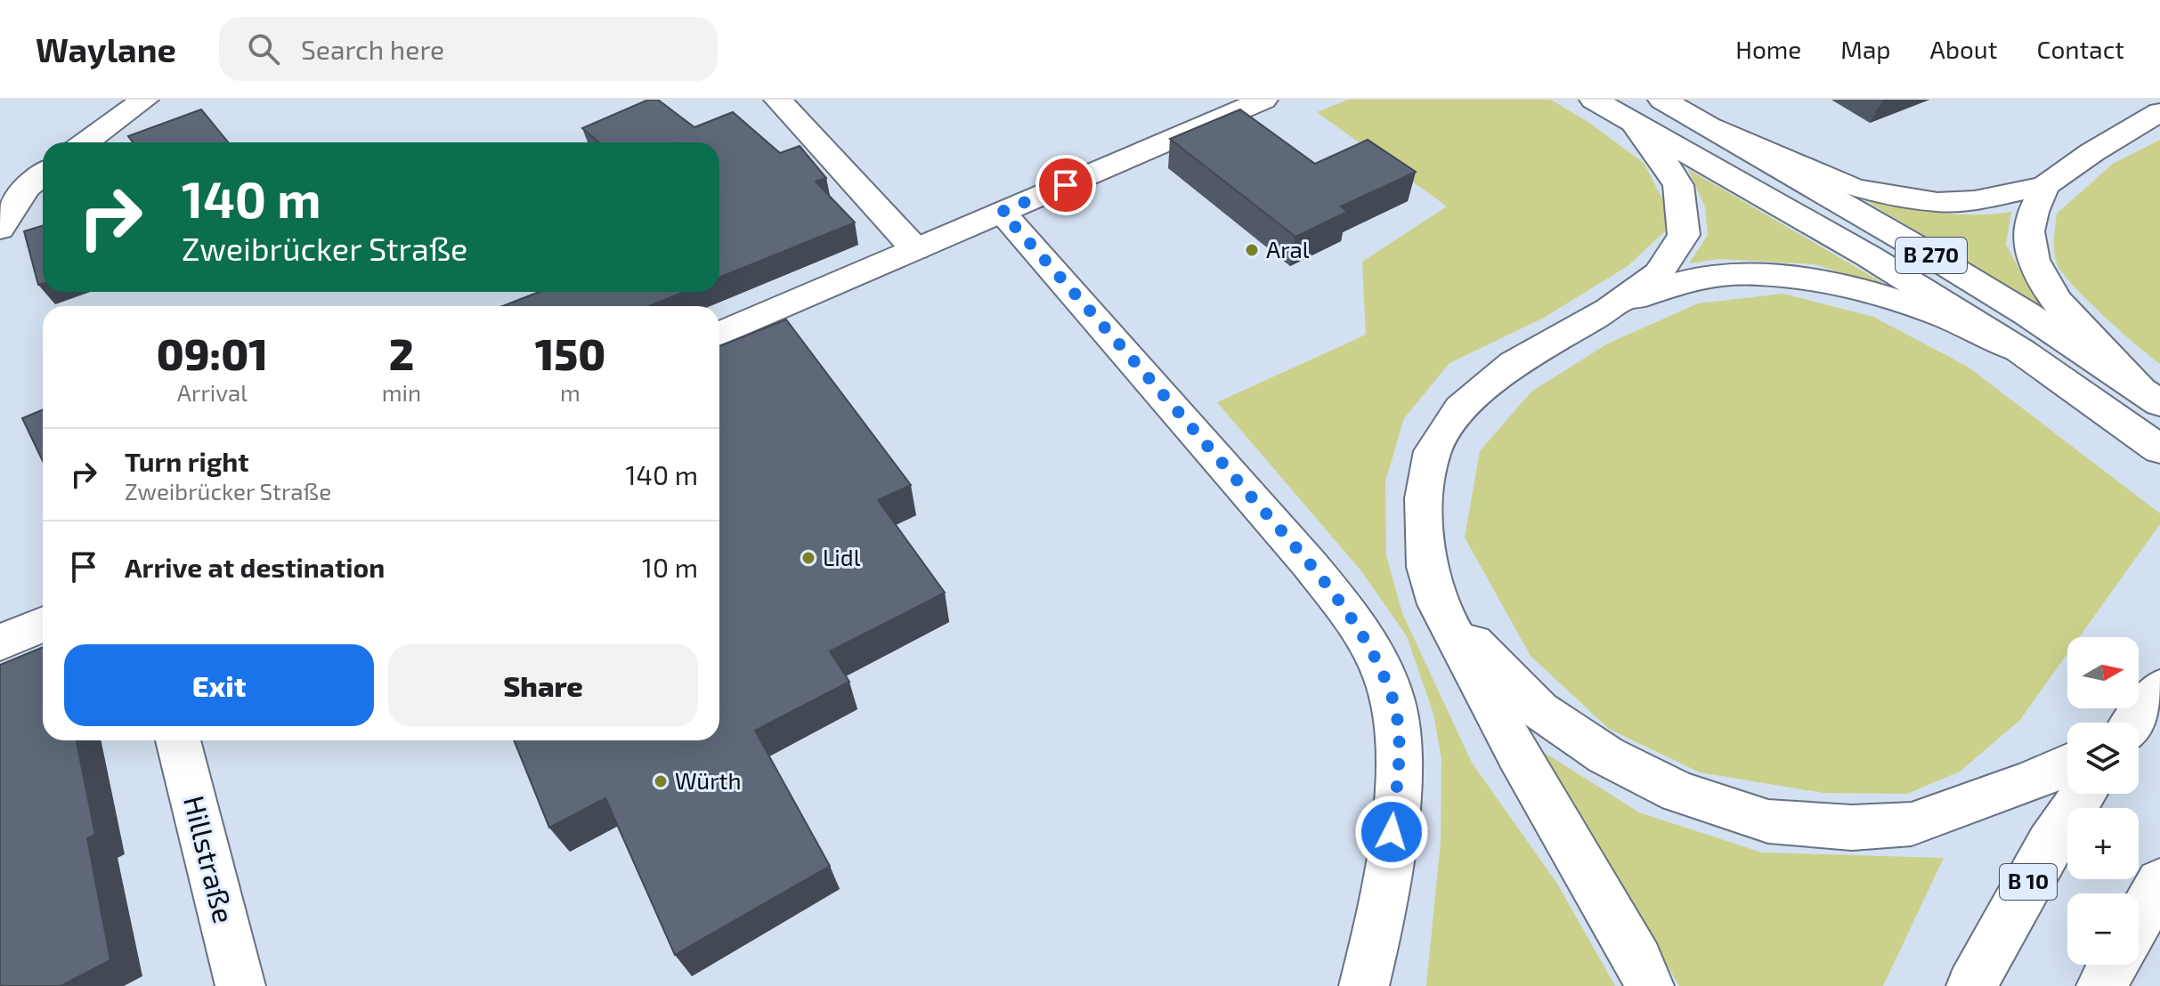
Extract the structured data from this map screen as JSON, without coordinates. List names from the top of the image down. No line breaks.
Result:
{"streets":{"main road":["B 270","Hillstraße","B 10"]},"places":["Aral","Lidl","Würth"],"north":"right","page":{"header":"Waylane","search":"Search here","nav":["Home","Map","About","Contact"],"turn":["140 m","Zweibrücker Straße"],"eta":["09:01","Arrival","2","min","150","m"],"list":[{"name":"Turn right","note":"Zweibrücker Straße","value":"140 m"},{"name":"Arrive at destination","value":"10 m"}],"buttons":["Exit","Share"],"map_buttons":["+","−"]}}
